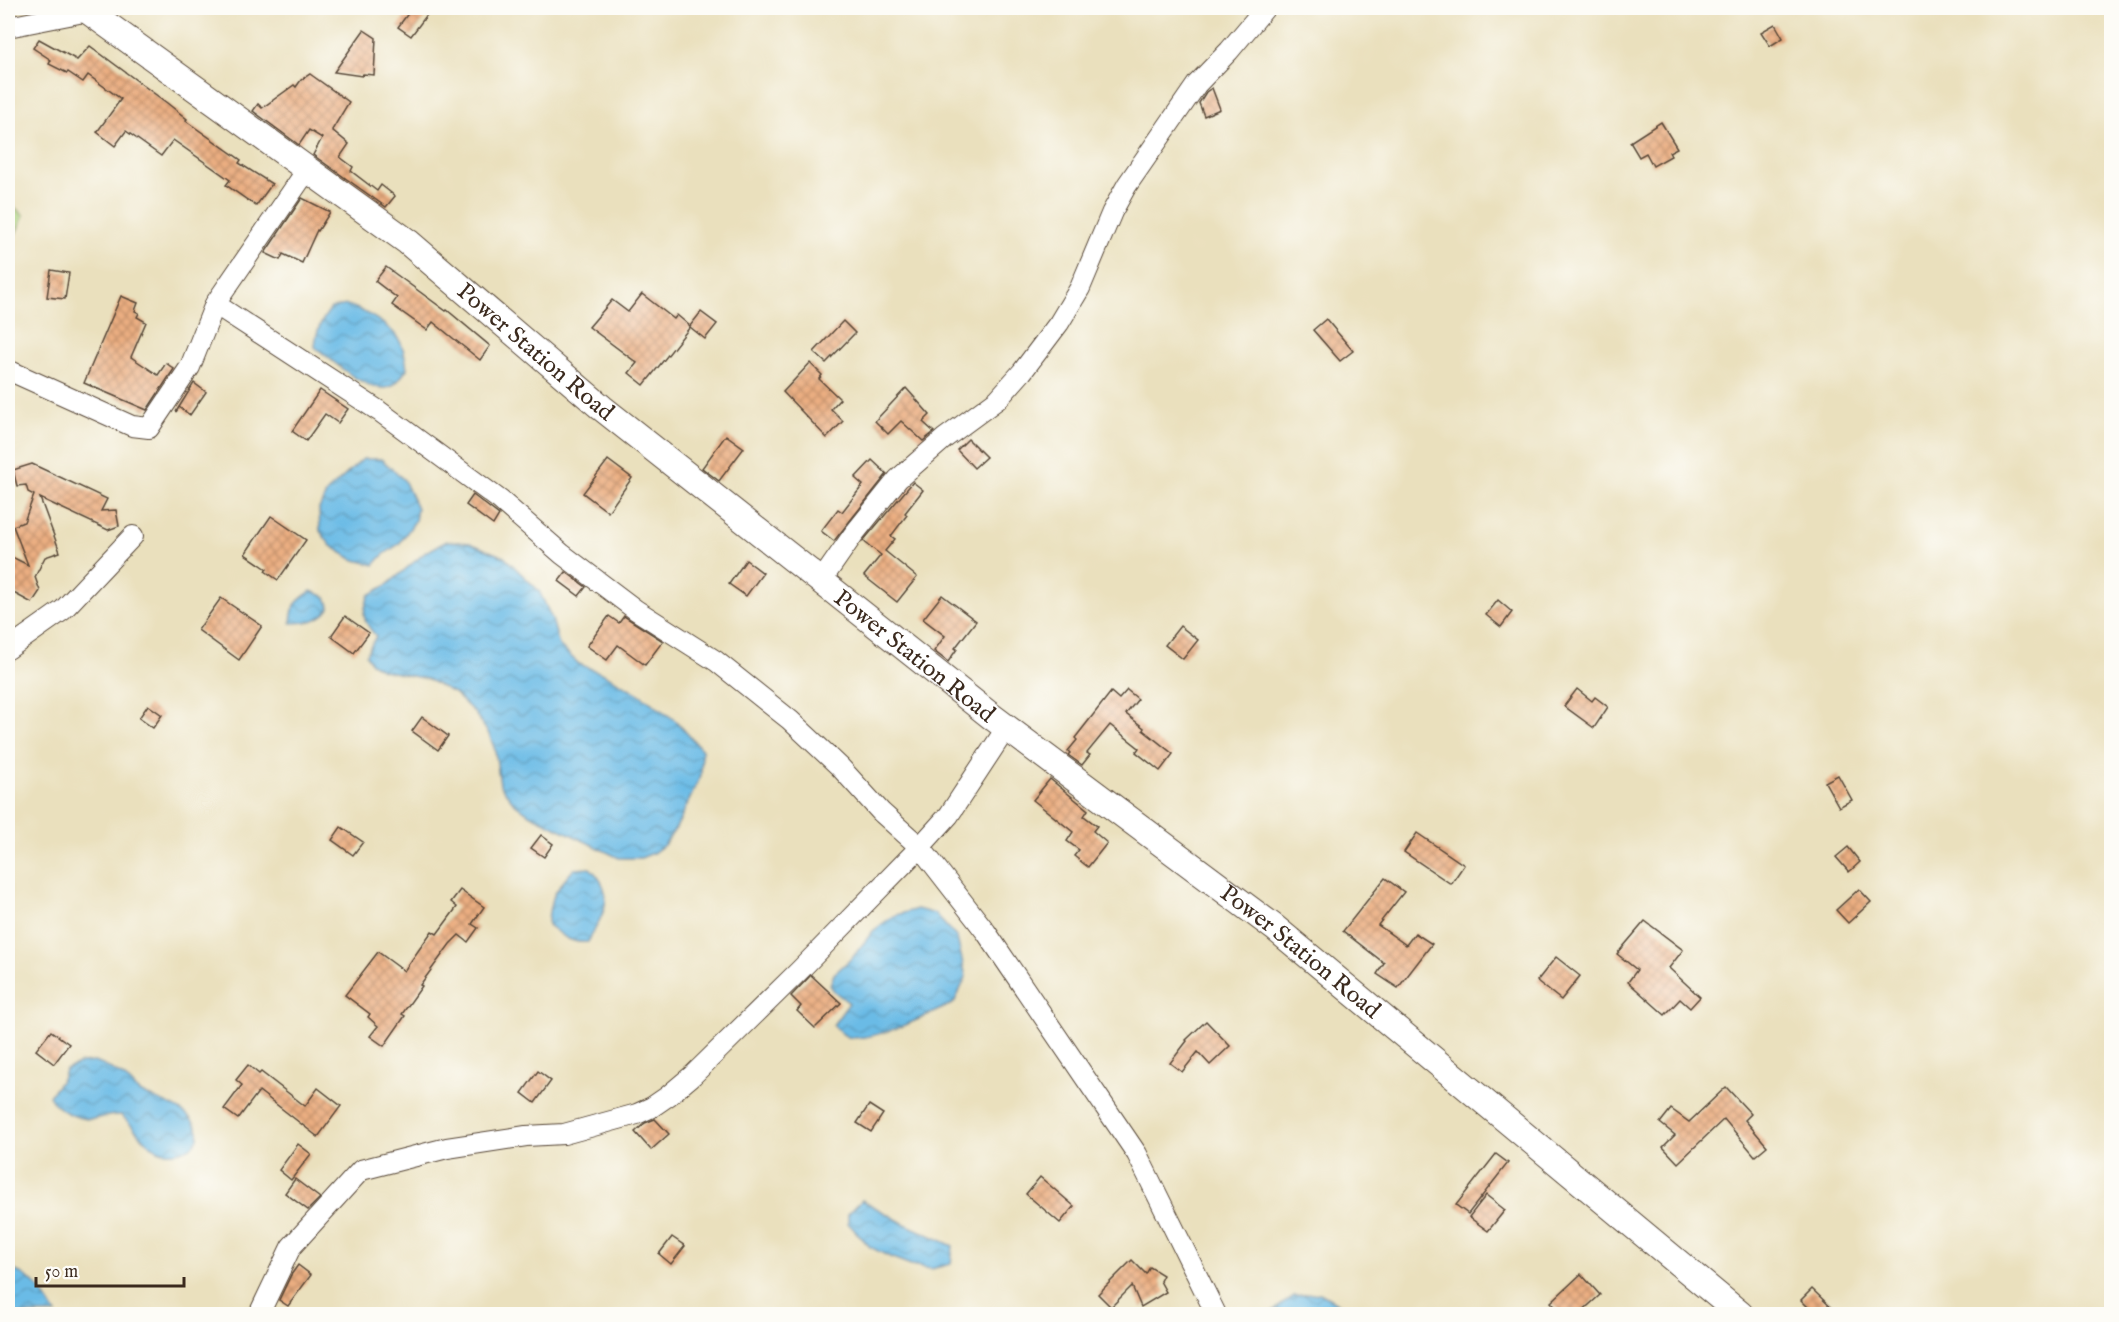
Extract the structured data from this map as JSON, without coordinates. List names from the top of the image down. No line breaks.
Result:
{"streets":{"main road":["Power Station Road"]},"scale_bar":"50 m"}
